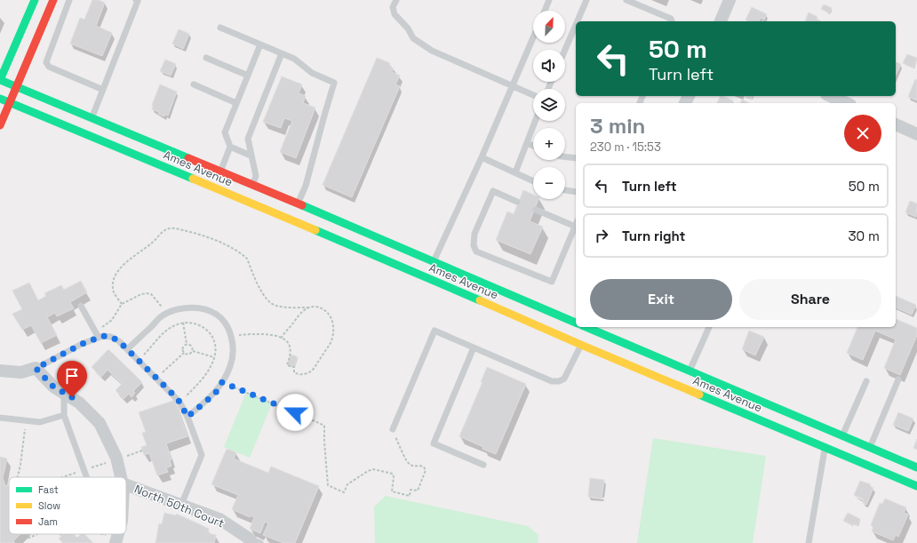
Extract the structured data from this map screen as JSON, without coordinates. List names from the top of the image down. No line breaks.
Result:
{"streets":{"main road":["Ames Avenue"],"street":["North 50th Court"]},"legend":["Fast","Slow","Jam"],"north":"top right","page":{"map_buttons":["+","−"],"turn":["50 m","Turn left"],"heading":["3 min","230 m · 15:53"],"list":[{"name":"Turn left","value":"50 m"},{"name":"Turn right","value":"30 m"}],"buttons":["Exit","Share"]}}
